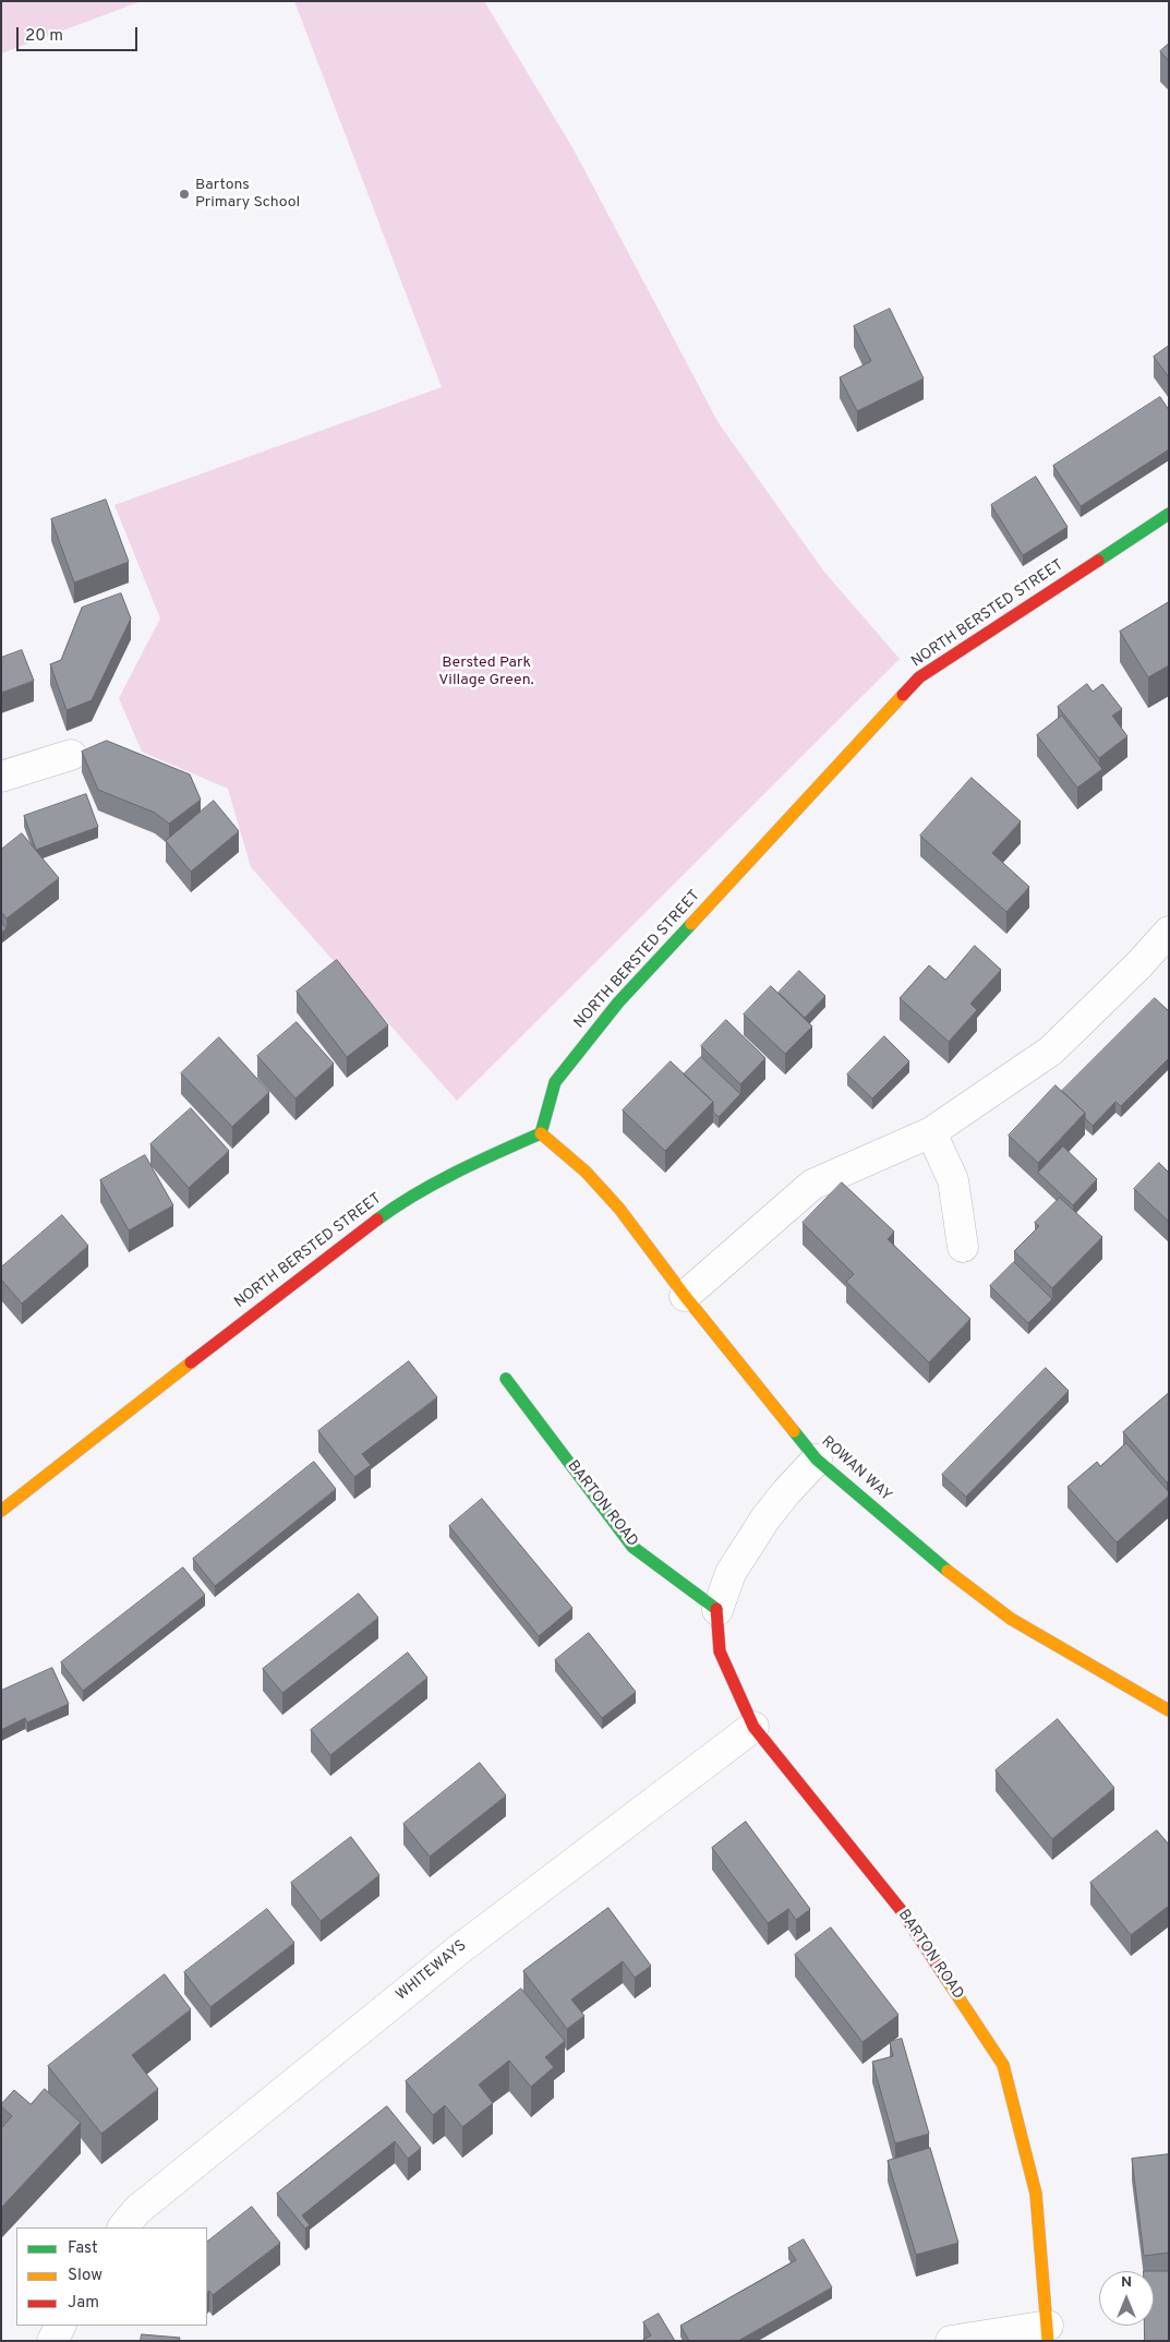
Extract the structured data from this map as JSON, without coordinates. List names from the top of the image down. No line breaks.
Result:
{"streets":{"street":["NORTH BERSTED STREET","ROWAN WAY","BARTON ROAD","WHITEWAYS"]},"crossings":[["NORTH BERSTED STREET","ROWAN WAY"],["ROWAN WAY","BARTON ROAD"],["BARTON ROAD","WHITEWAYS"]],"parks":["Bersted Park Village Green."],"places":["Bartons Primary School"],"legend":["Fast","Slow","Jam"],"scale_bar":"20 m","north":"top"}
